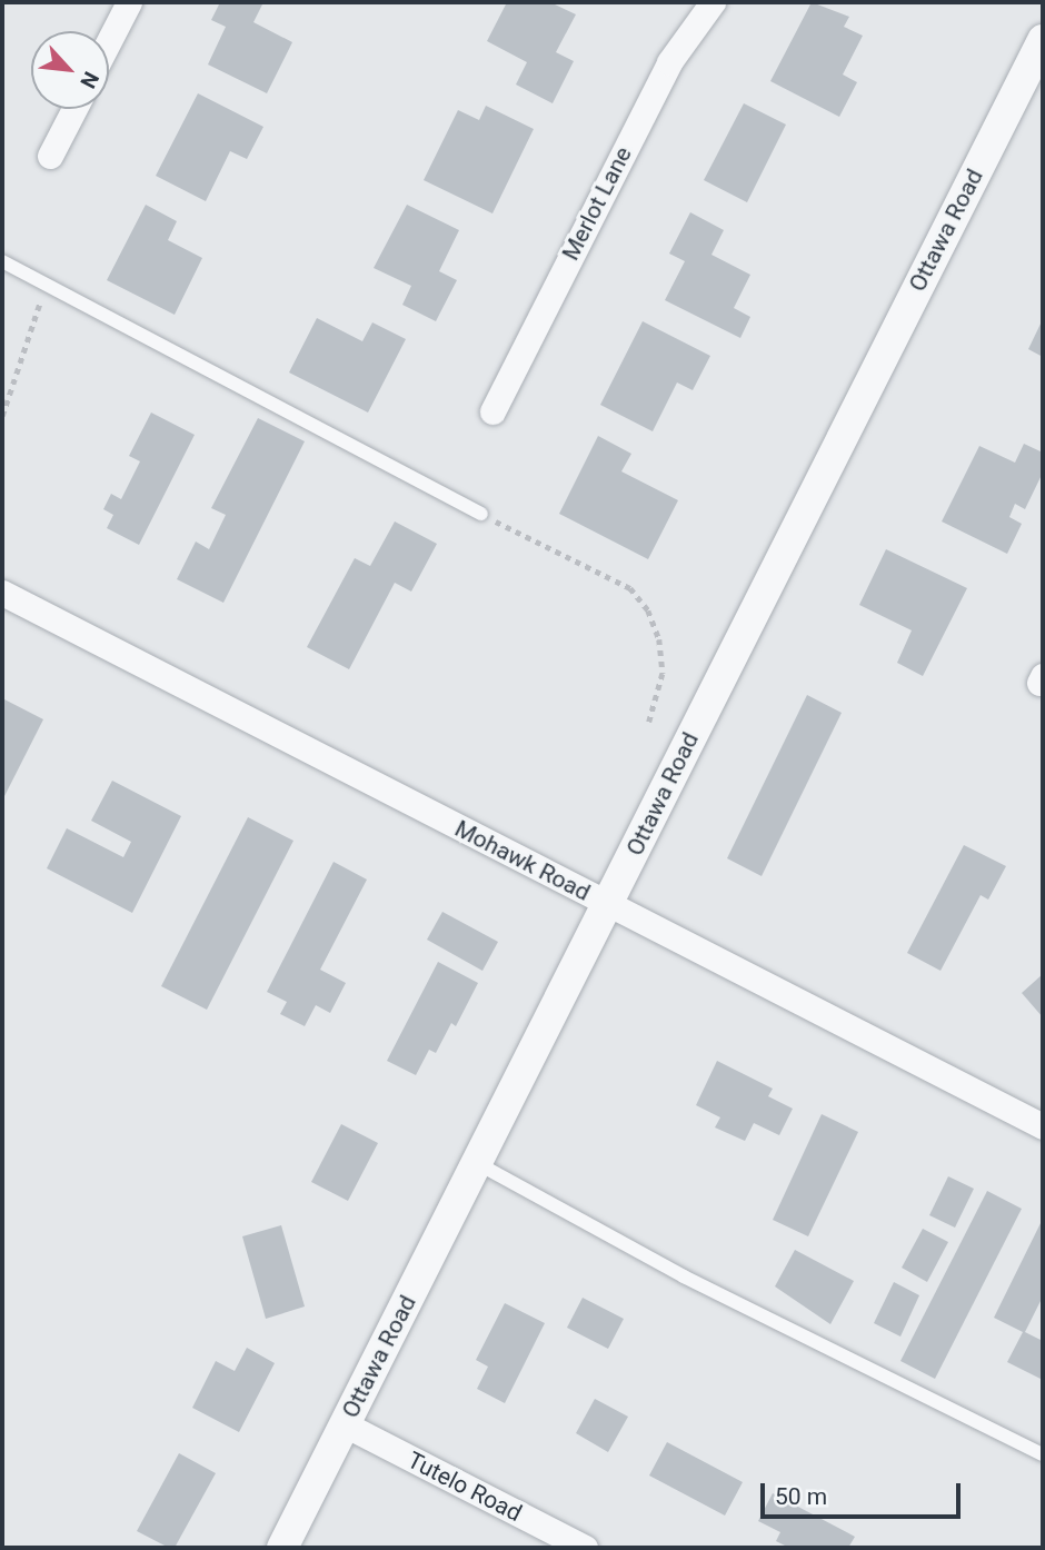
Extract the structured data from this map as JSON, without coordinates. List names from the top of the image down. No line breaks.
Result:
{"streets":{"street":["Merlot Lane","Ottawa Road","Mohawk Road","Tutelo Road"]},"crossings":[["Ottawa Road","Mohawk Road"],["Ottawa Road","Tutelo Road"]],"scale_bar":"50 m","north":"bottom right"}
